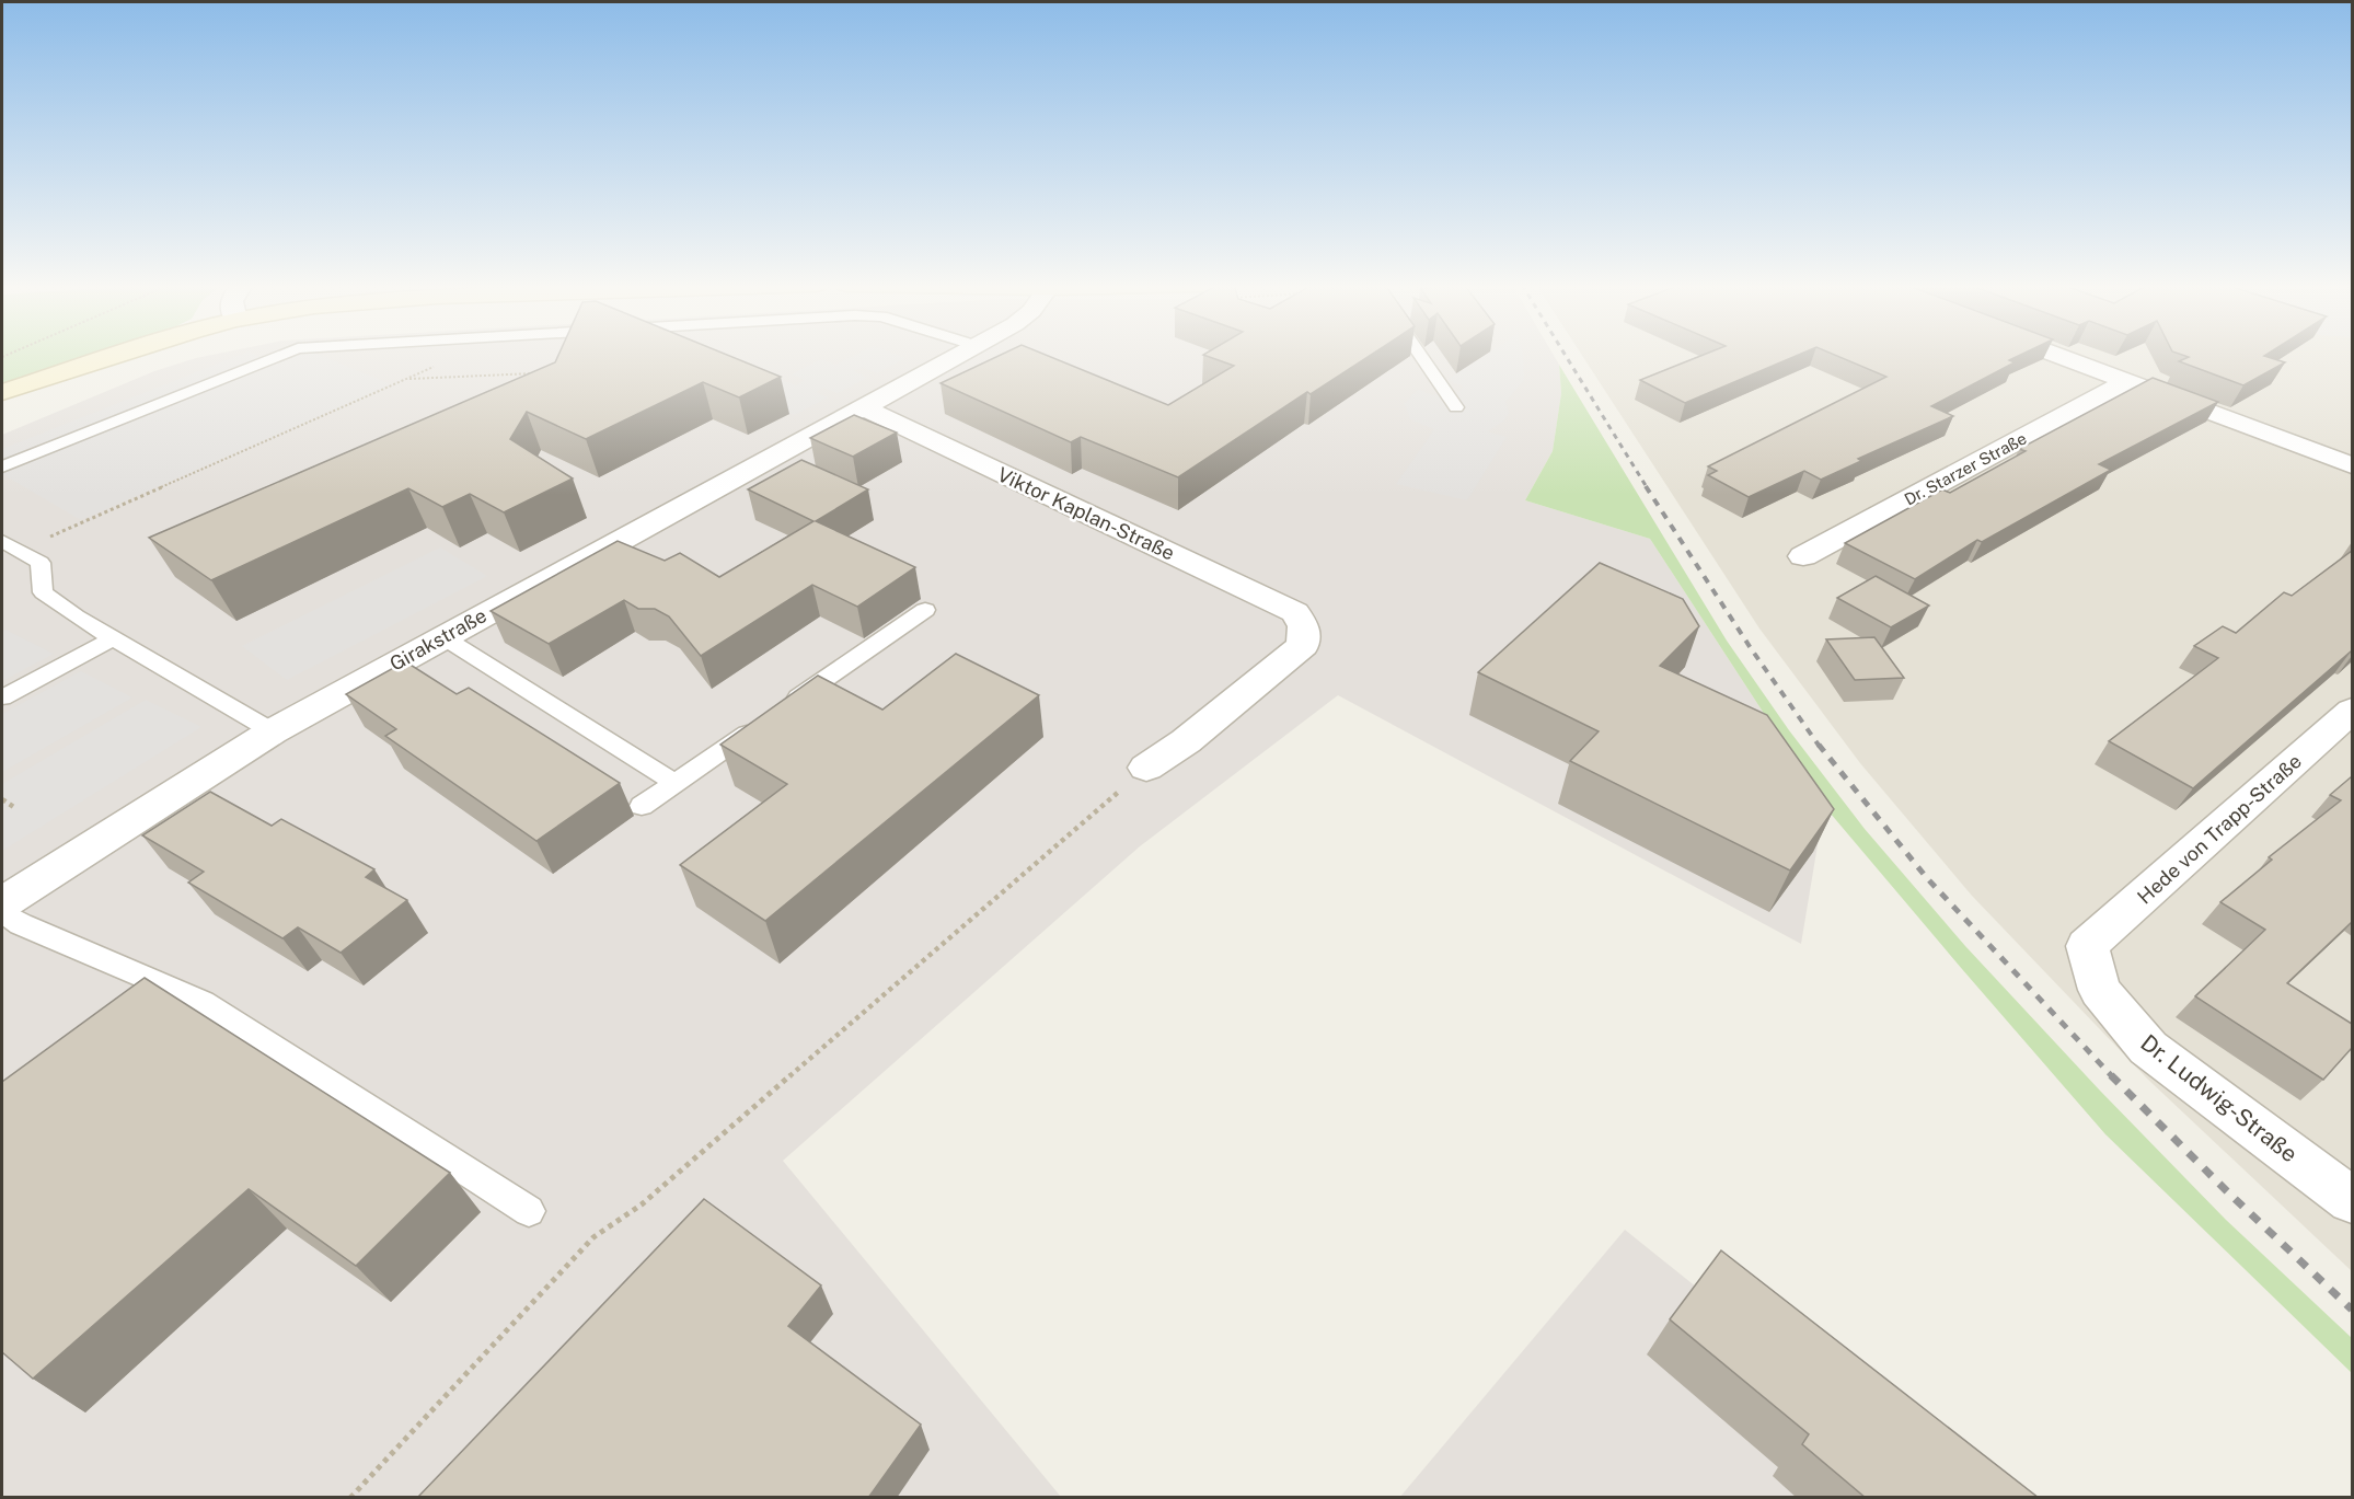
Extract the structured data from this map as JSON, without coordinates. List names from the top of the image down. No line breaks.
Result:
{"streets":{"street":["Dr. Starzer Straße","Viktor Kaplan-Straße","Girakstraße","Hede von Trapp-Straße","Dr. Ludwig-Straße"]},"crossings":[["Viktor Kaplan-Straße","Girakstraße"],["Hede von Trapp-Straße","Dr. Ludwig-Straße"]]}
